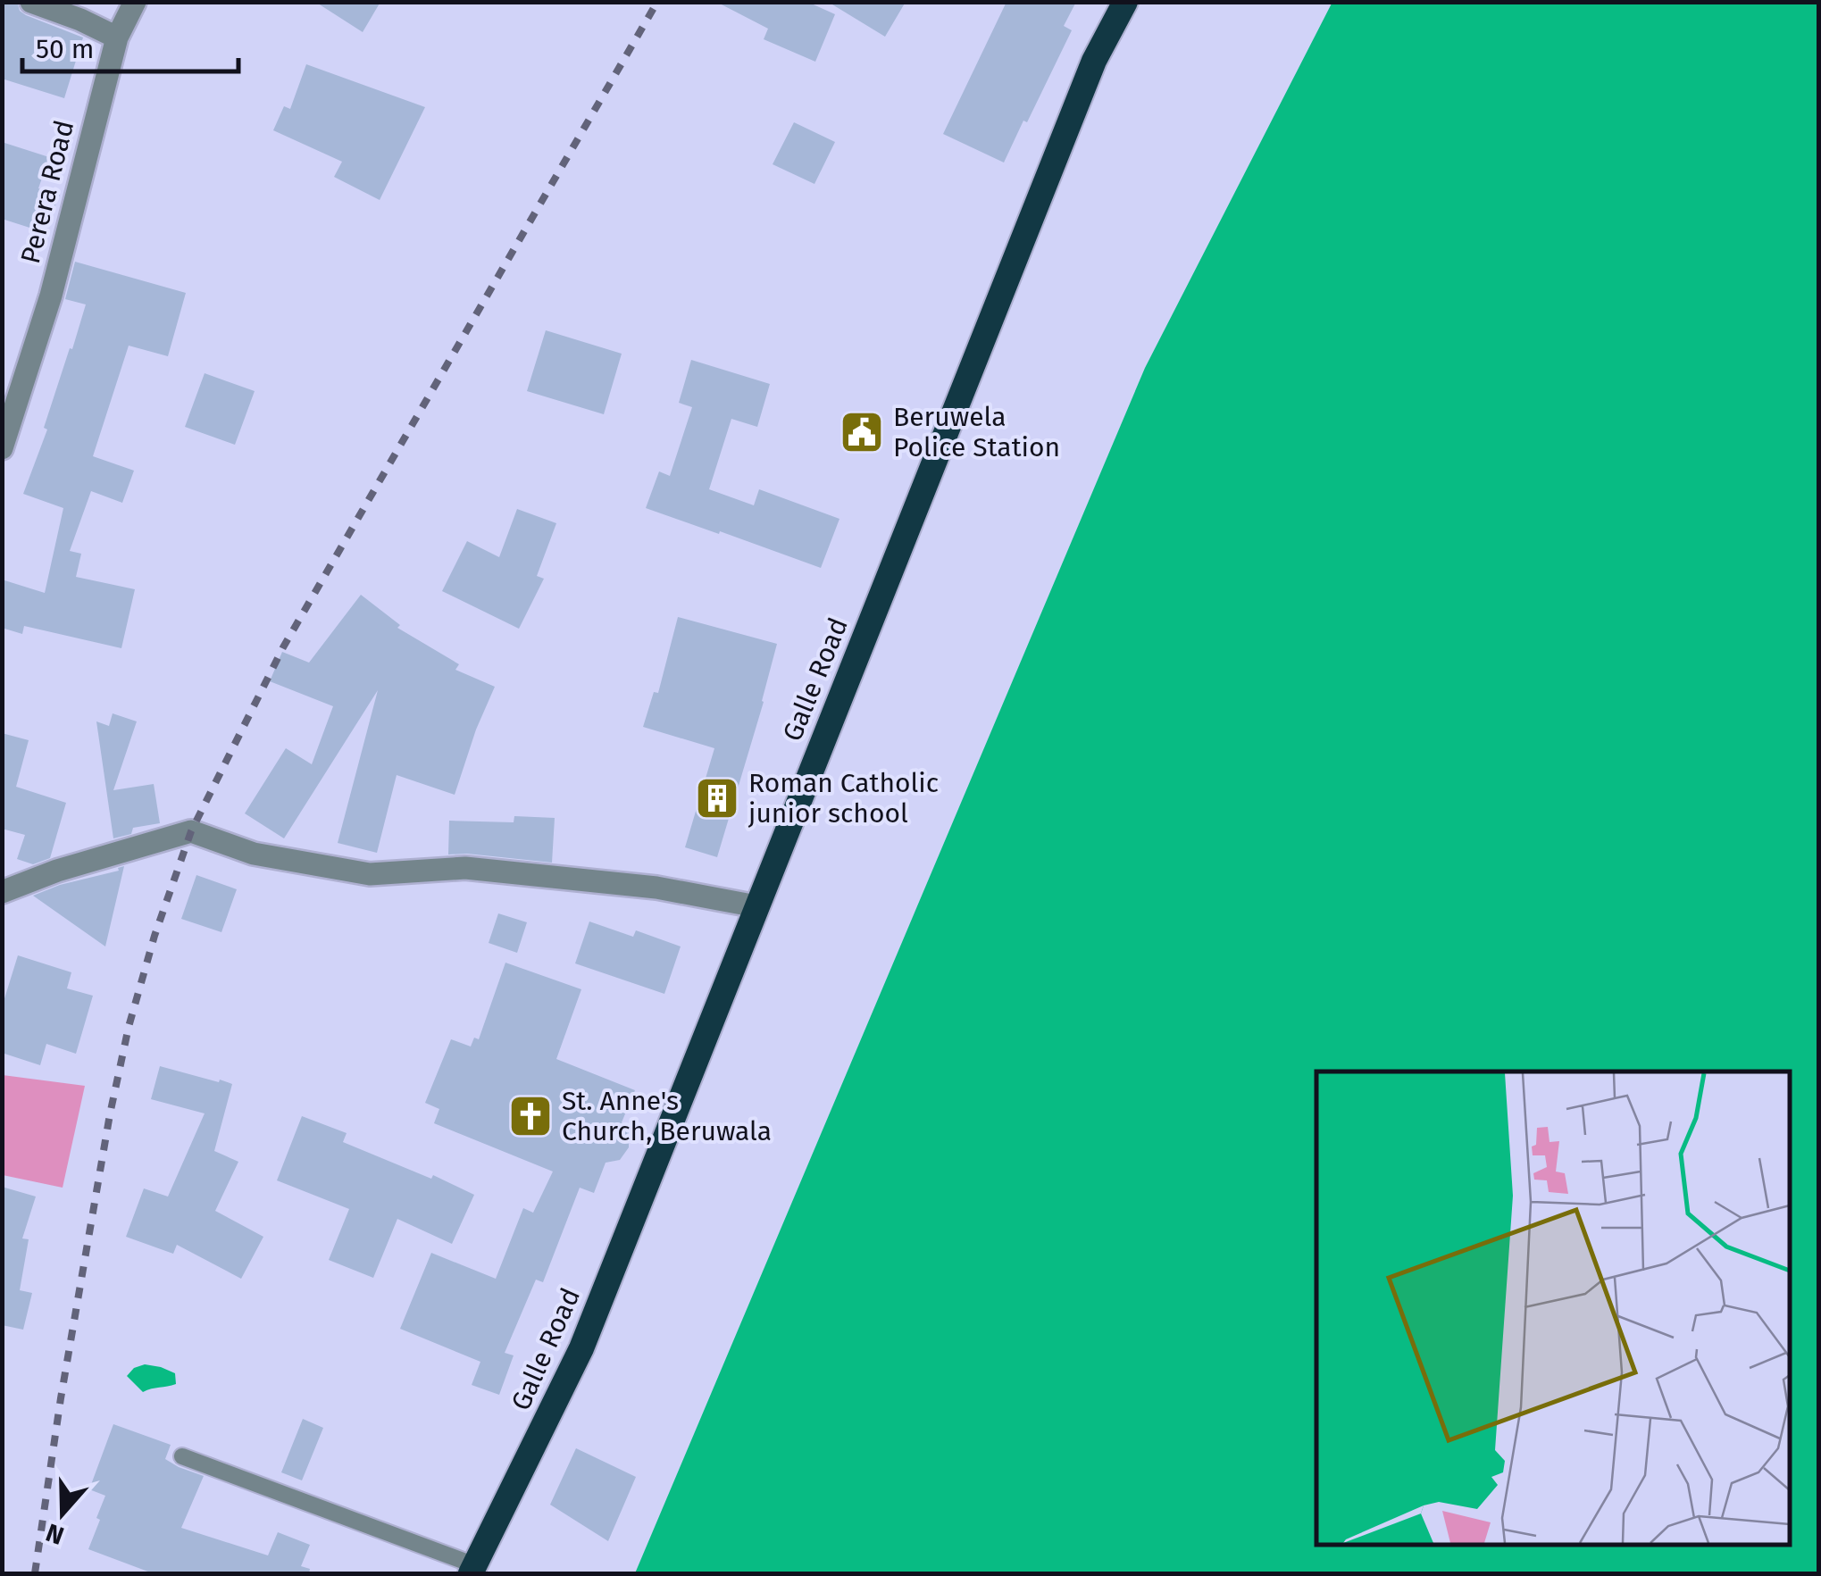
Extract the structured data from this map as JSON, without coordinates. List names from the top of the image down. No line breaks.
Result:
{"streets":{"highway":["Galle Road"],"street":["Perera Road"]},"places":{"public building":["Beruwela Police Station"],"building":["Roman Catholic junior school"],"church":["St. Anne's Church, Beruwala"]},"scale_bar":"50 m","north":"bottom"}
